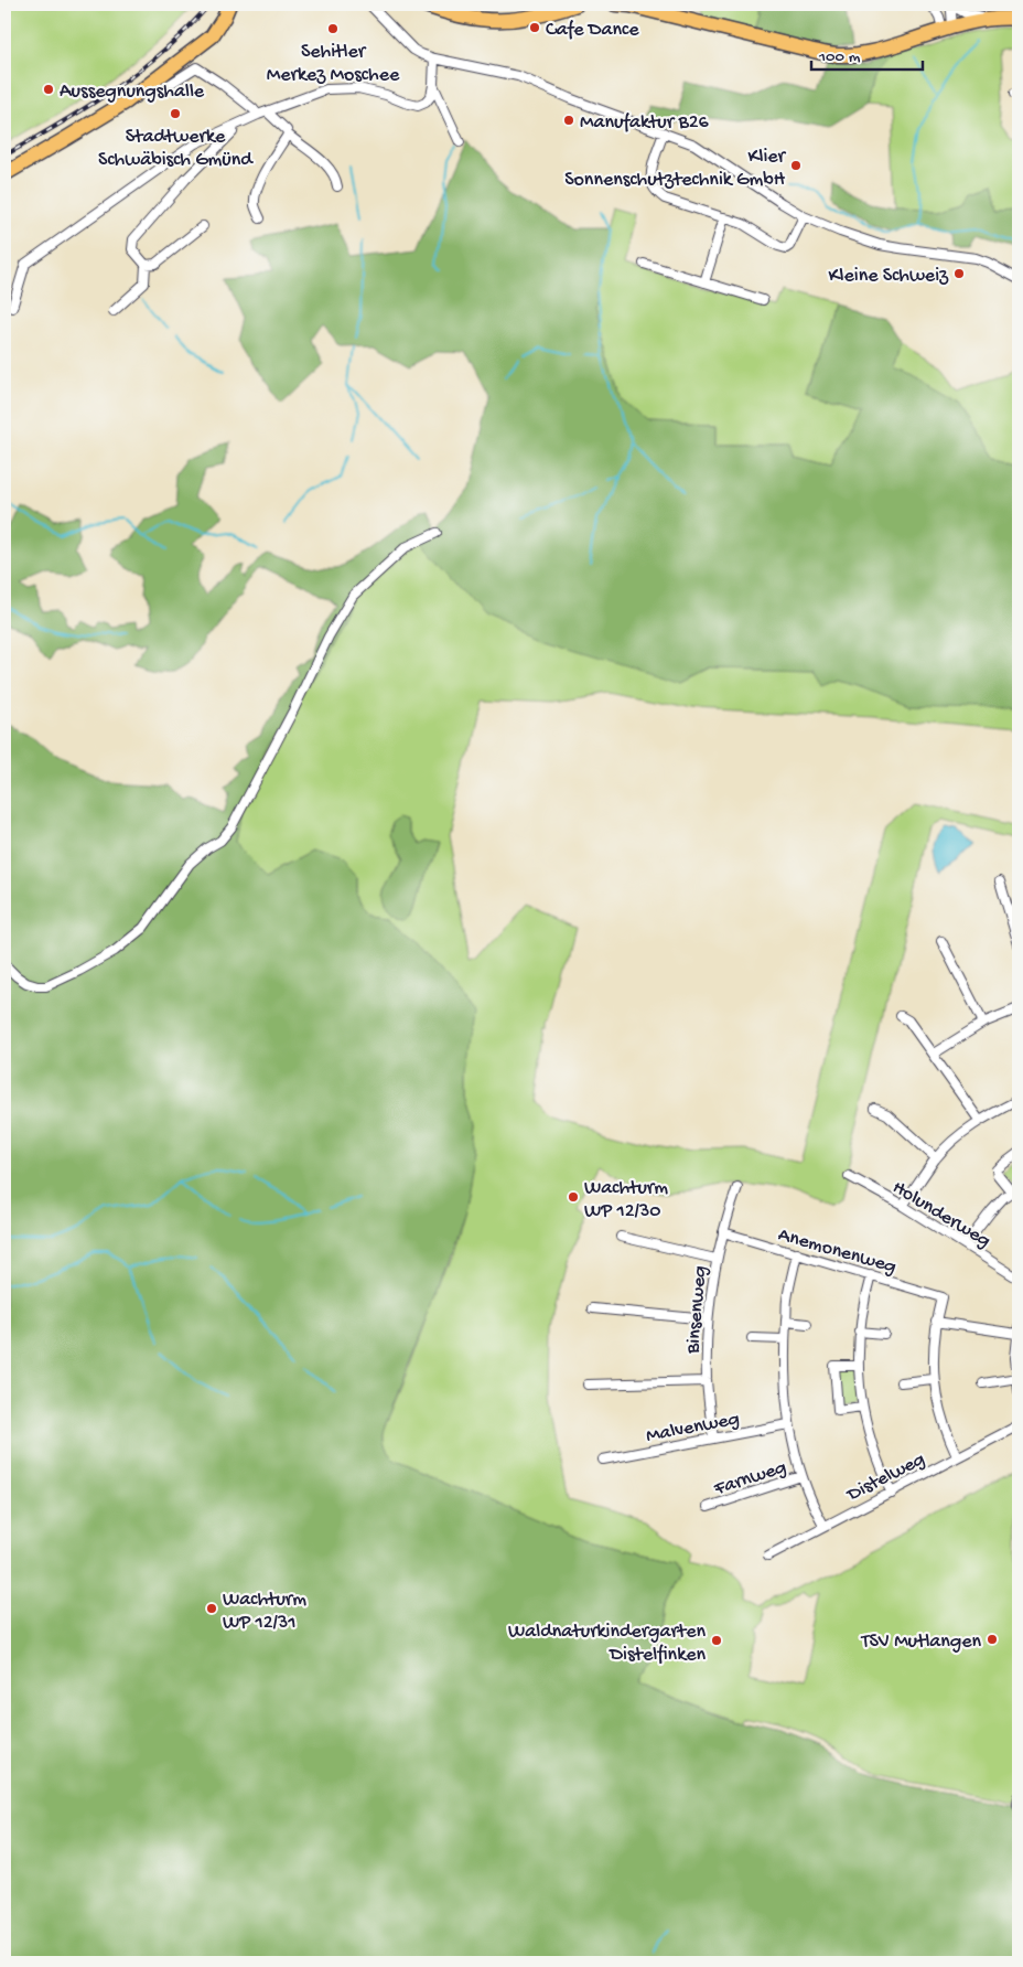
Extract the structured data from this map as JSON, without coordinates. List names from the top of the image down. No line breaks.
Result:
{"streets":{"street":["Holunderweg","Anemonenweg","Binsenweg","Malvenweg","Distelweg","Farnweg"]},"crossings":[["Anemonenweg","Binsenweg"],["Binsenweg","Malvenweg"]],"places":["Cafe Dance","Sehitler Merkez Moschee","Aussegnungshalle","Stadtwerke Schwäbisch Gmünd","Manufaktur B26","Klier Sonnenschutztechnik GmbH","Kleine Schweiz","Wachturm WP 12/30","Wachturm WP 12/31","TSV Mutlangen","Waldnaturkindergarten Distelfinken"],"scale_bar":"100 m"}
